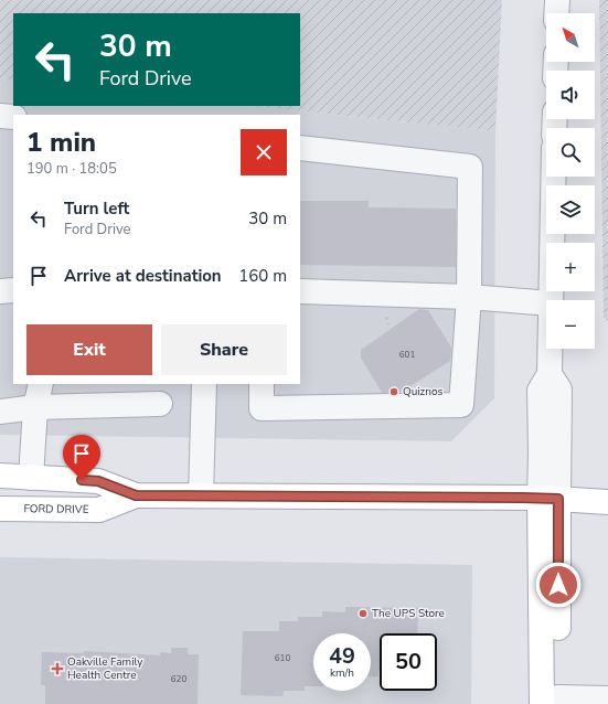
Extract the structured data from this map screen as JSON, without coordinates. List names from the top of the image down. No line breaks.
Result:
{"streets":{"main road":["FORD DRIVE"]},"places":{"other":["Quiznos","The UPS Store"],"health":["Oakville Family Health Centre"]},"house_numbers":["601","610","620"],"north":"top left","page":{"map_buttons":["+","−"],"turn":["30 m","Ford Drive"],"heading":["1 min","190 m · 18:05"],"list":[{"name":"Turn left","note":"Ford Drive","value":"30 m"},{"name":"Arrive at destination","value":"160 m"}],"buttons":["Exit","Share"],"speed":"49 km/h","limit":"50"}}
